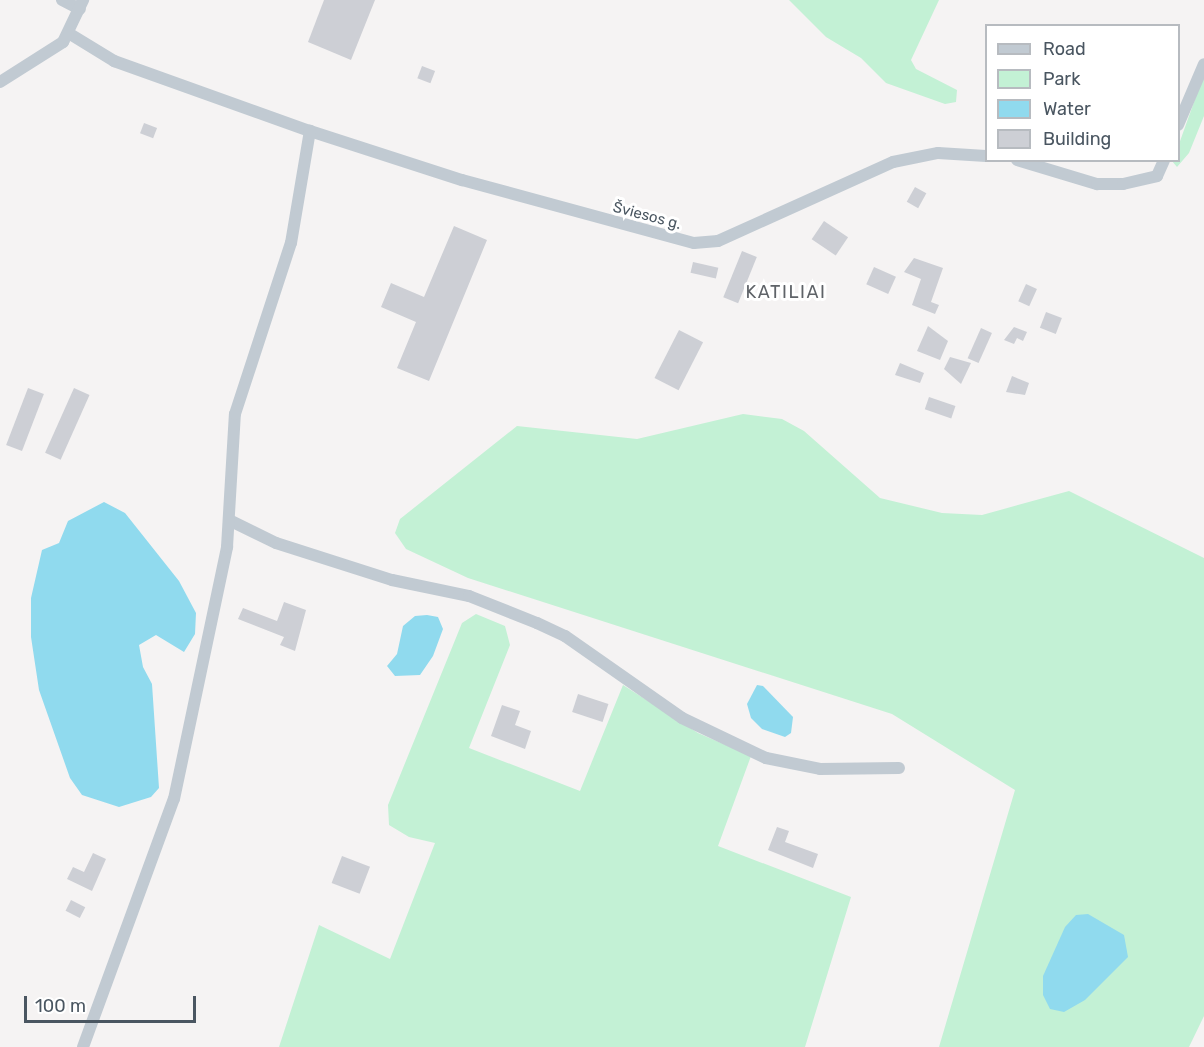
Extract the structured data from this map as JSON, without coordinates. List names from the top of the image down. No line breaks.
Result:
{"streets":{"street":["Šviesos g."]},"districts":["KATILIAI"],"legend":["Road","Park","Water","Building"],"scale_bar":"100 m"}
